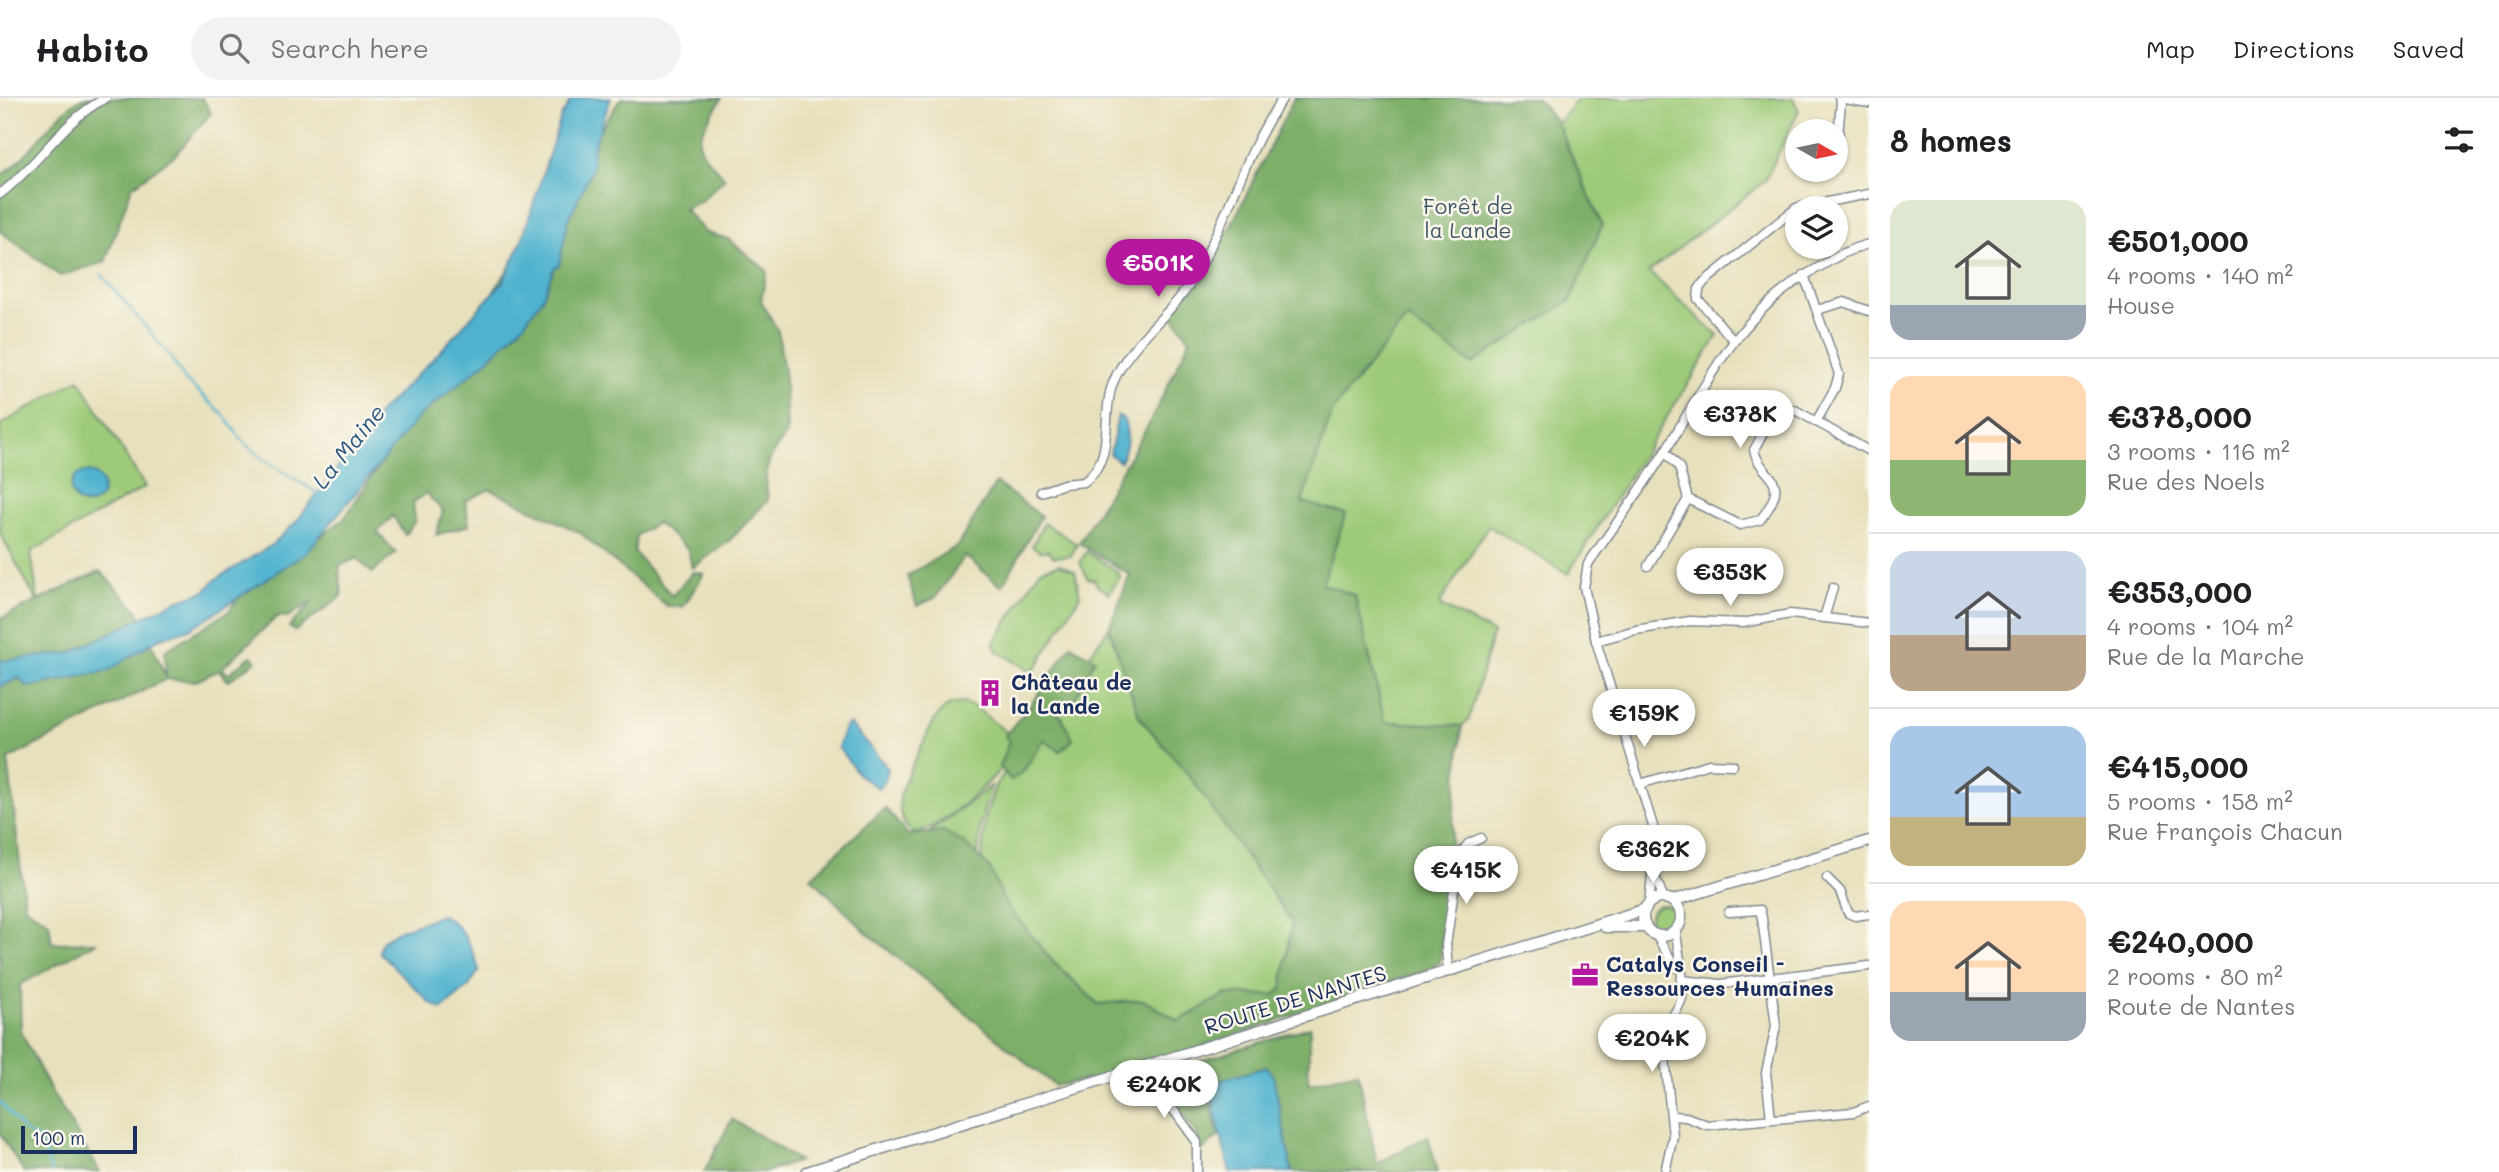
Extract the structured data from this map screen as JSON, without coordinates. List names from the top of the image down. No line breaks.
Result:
{"streets":{"main road":["ROUTE DE NANTES"]},"water":["La Maine"],"parks":["Forêt de la Lande"],"places":{"building":["Château de la Lande"],"office":["Catalys Conseil - Ressources Humaines"]},"scale_bar":"100 m","north":"right","page":{"header":"Habito","search":"Search here","nav":["Map","Directions","Saved"],"heading":"8 homes","list":[{"name":"€501,000","note":"4 rooms · 140 m² · House"},{"name":"€378,000","note":"3 rooms · 116 m² · Rue des Noels"},{"name":"€353,000","note":"4 rooms · 104 m² · Rue de la Marche"},{"name":"€415,000","note":"5 rooms · 158 m² · Rue François Chacun"},{"name":"€240,000","note":"2 rooms · 80 m² · Route de Nantes"}],"price":["€501K","€378K","€353K","€159K","€362K","€415K","€204K","€240K"],"scale":"100 m"}}
